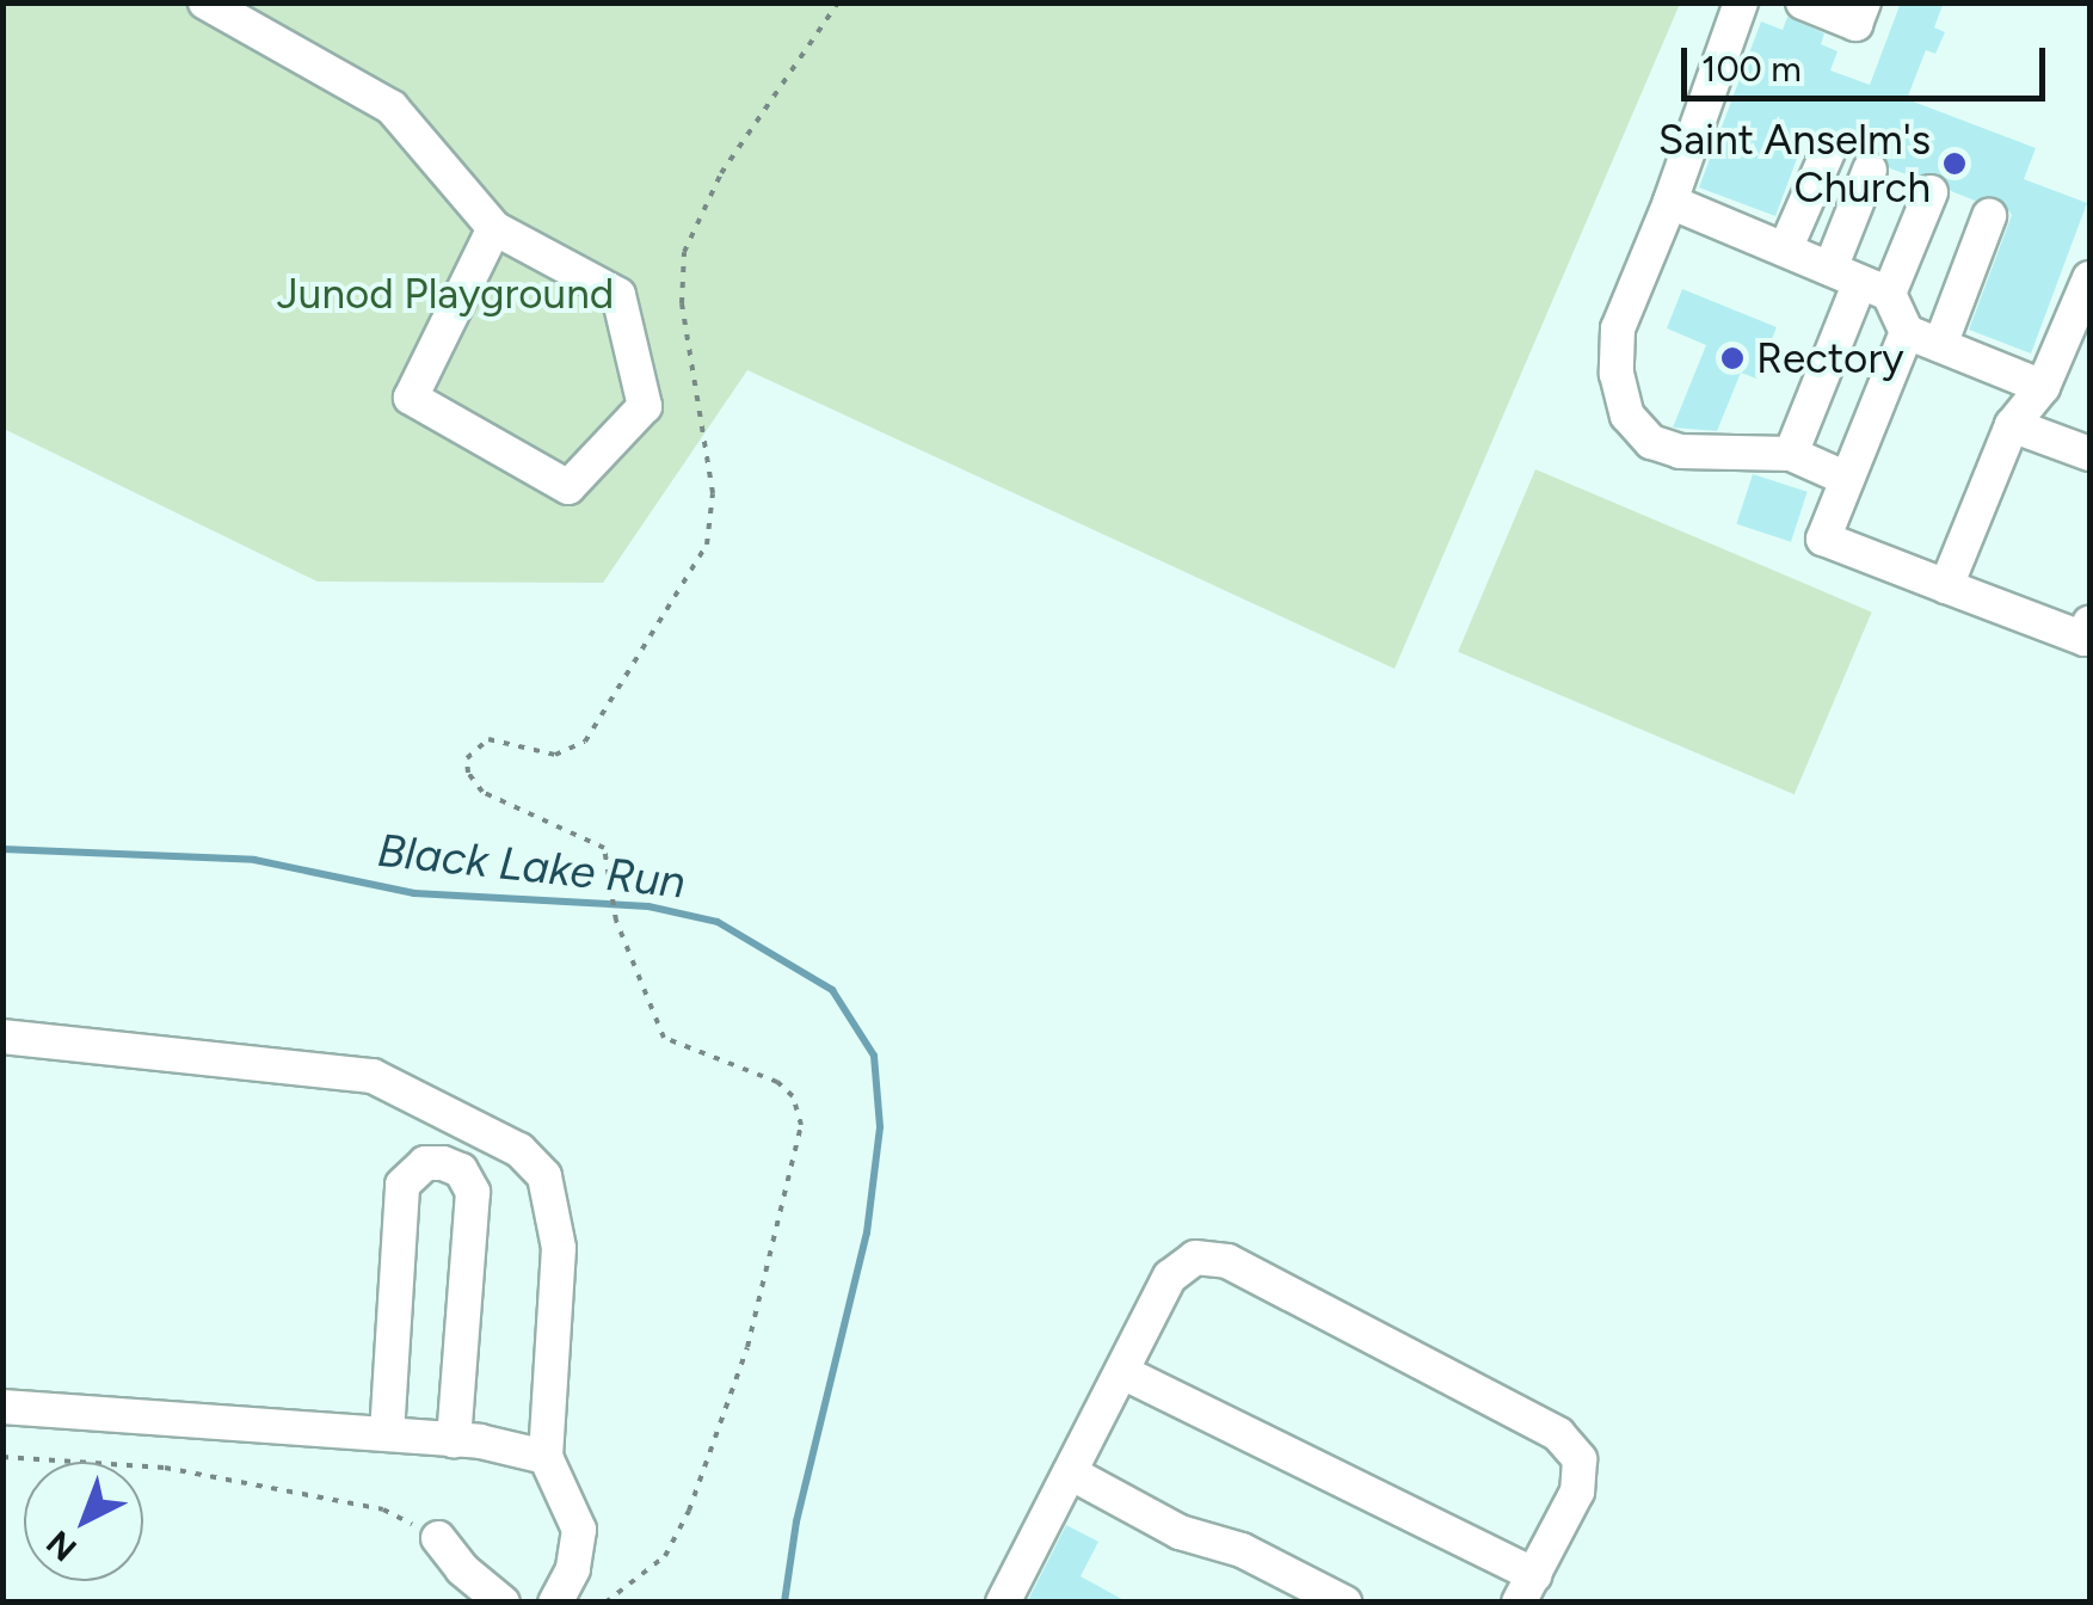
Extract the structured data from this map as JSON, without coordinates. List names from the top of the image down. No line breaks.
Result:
{"water":["Black Lake Run"],"parks":["Junod Playground"],"places":["Saint Anselm's Church","Rectory"],"scale_bar":"100 m","north":"bottom left"}
